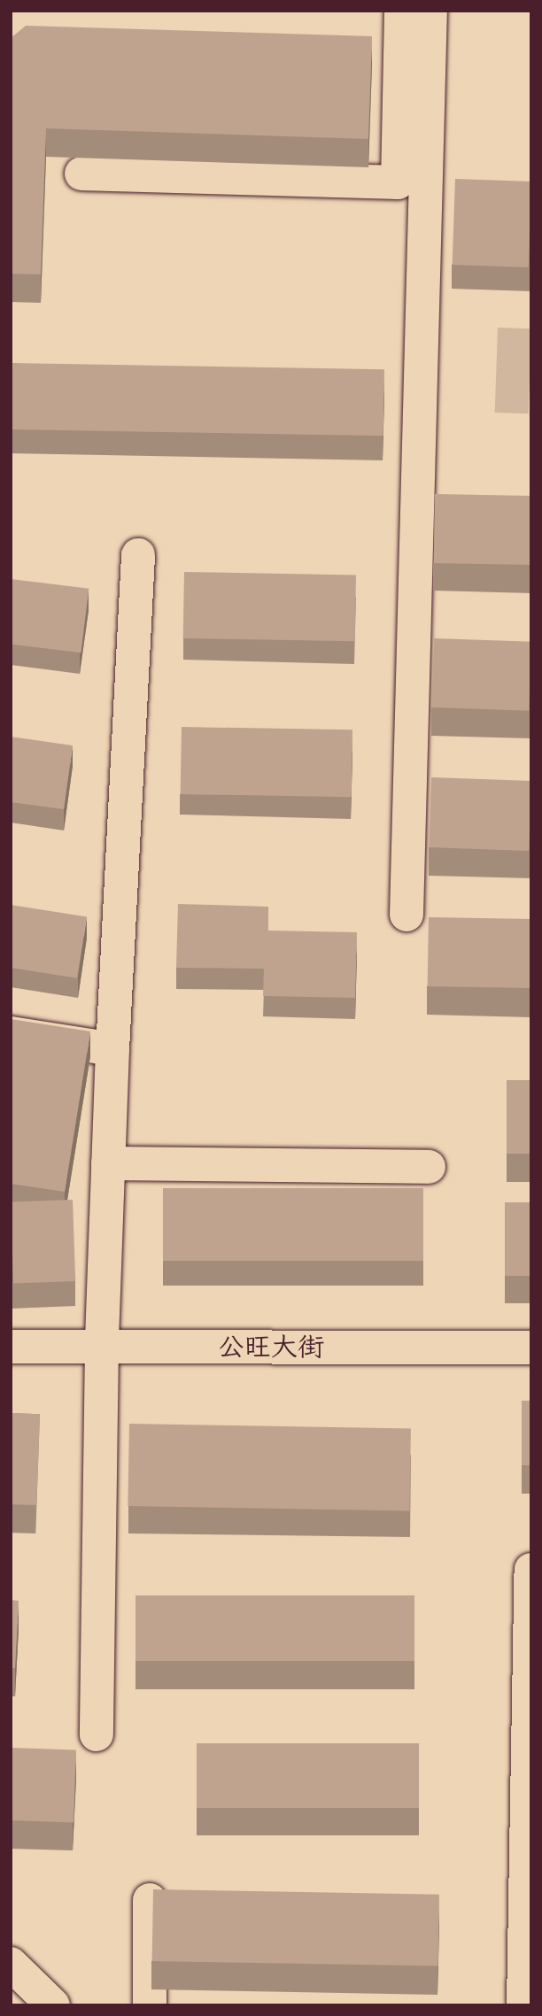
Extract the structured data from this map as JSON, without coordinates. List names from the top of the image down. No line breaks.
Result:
{"streets":{"street":["公旺大街"]}}
